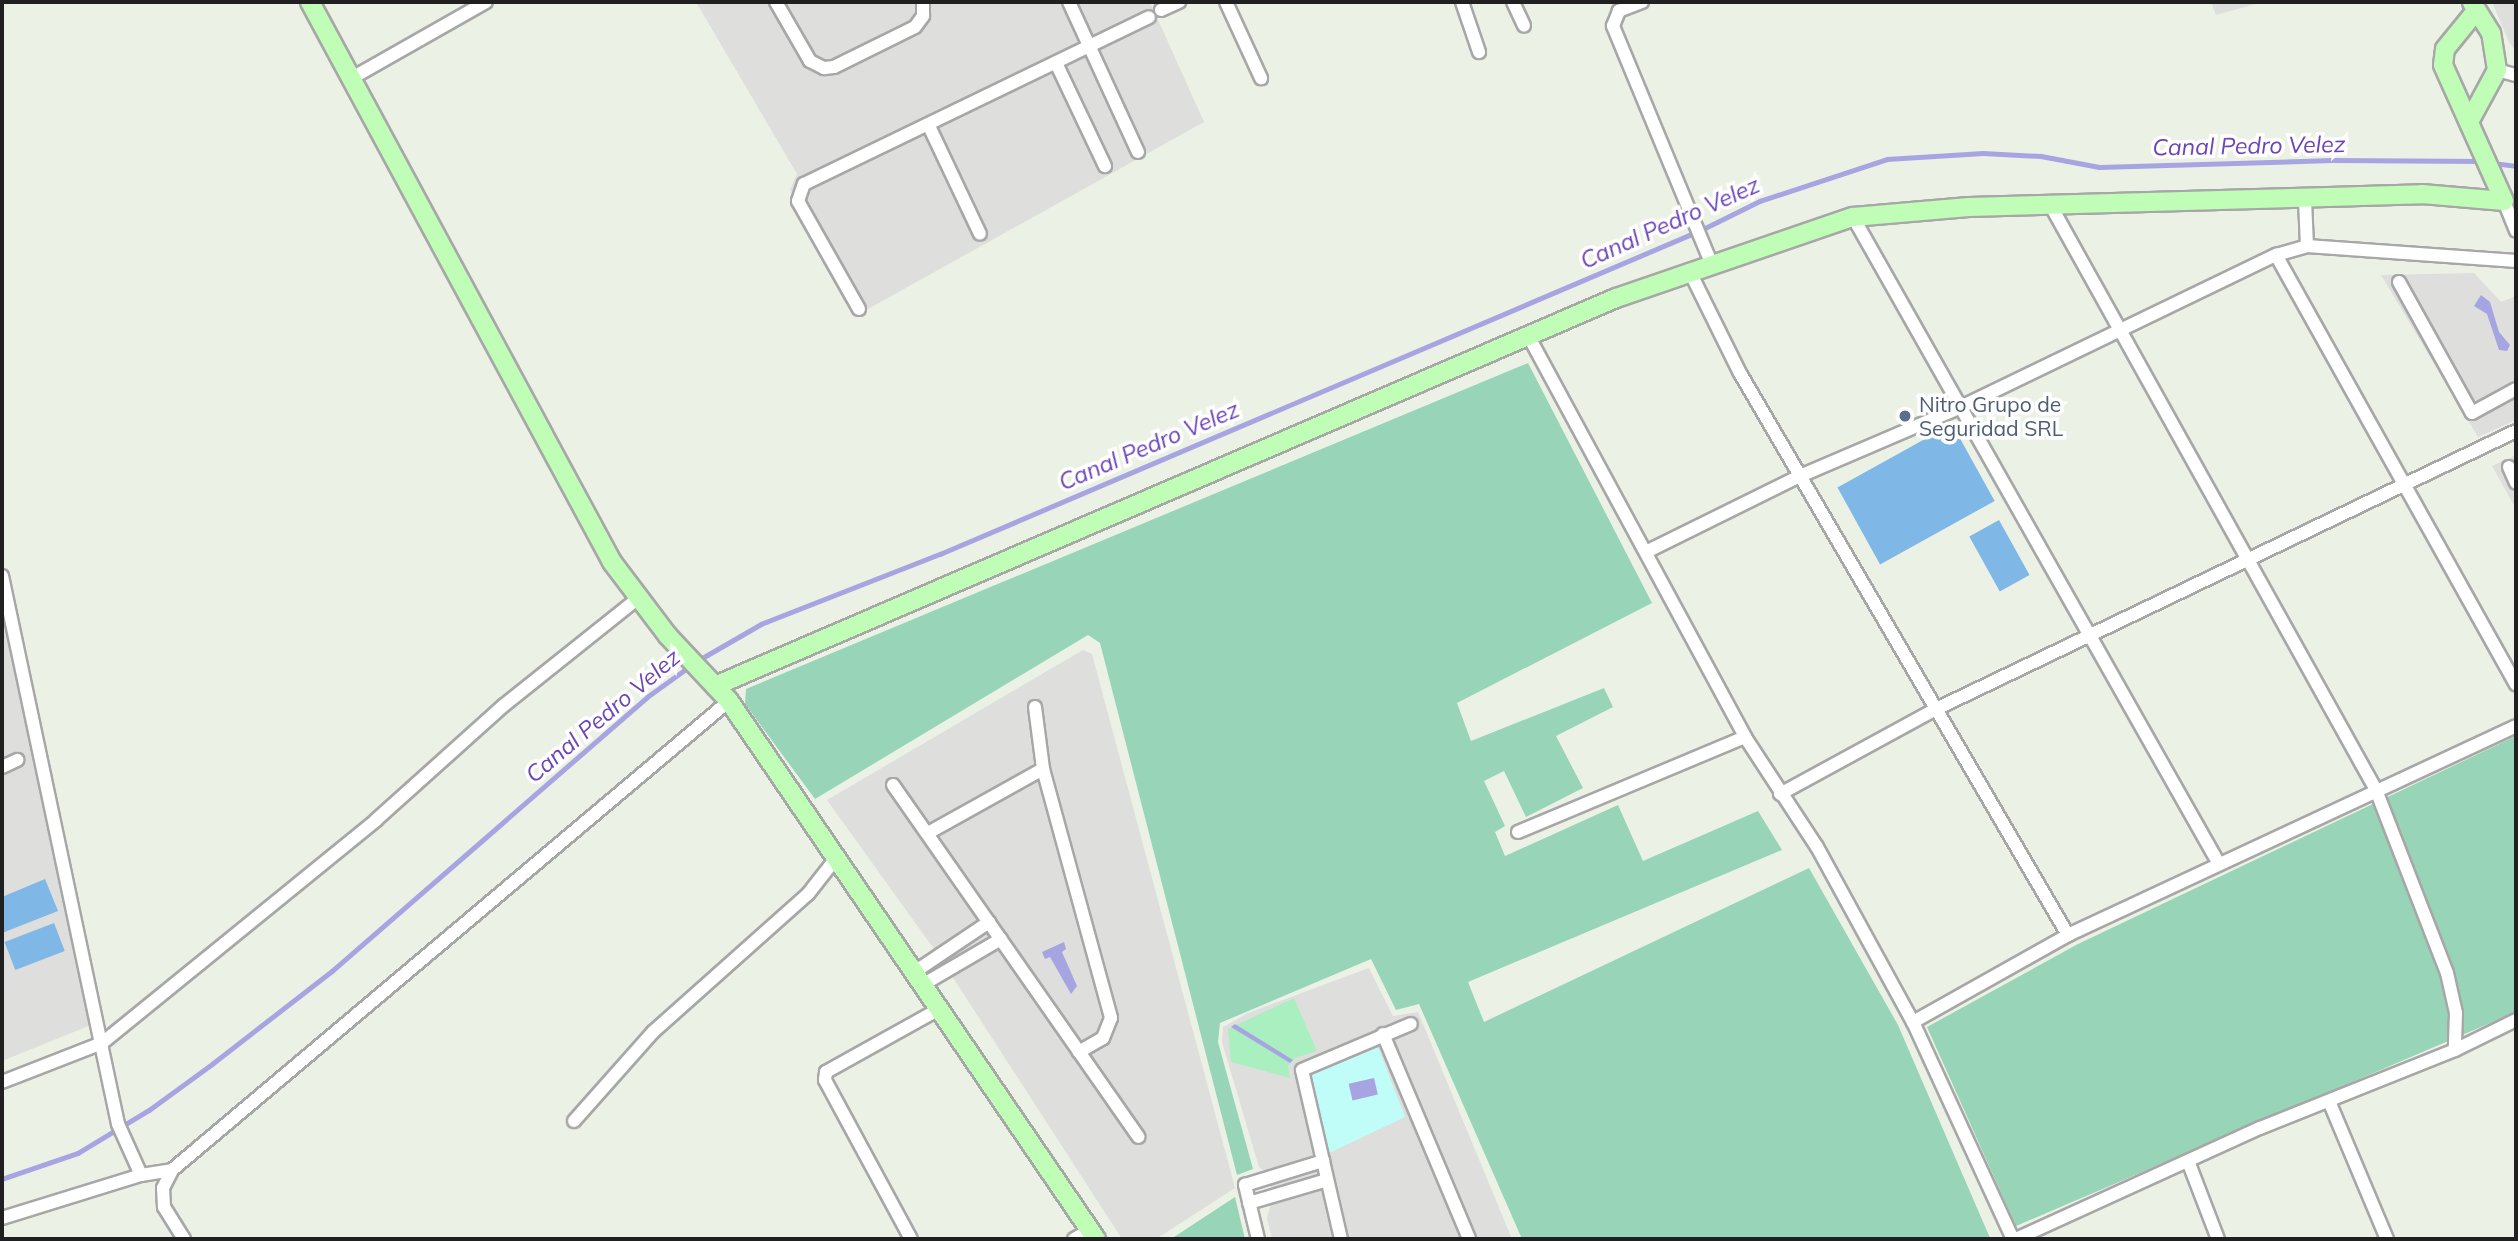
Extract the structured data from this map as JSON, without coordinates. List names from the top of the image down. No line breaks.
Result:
{"water":["Canal Pedro Velez"],"places":["Nitro Grupo de Seguridad SRL"]}
